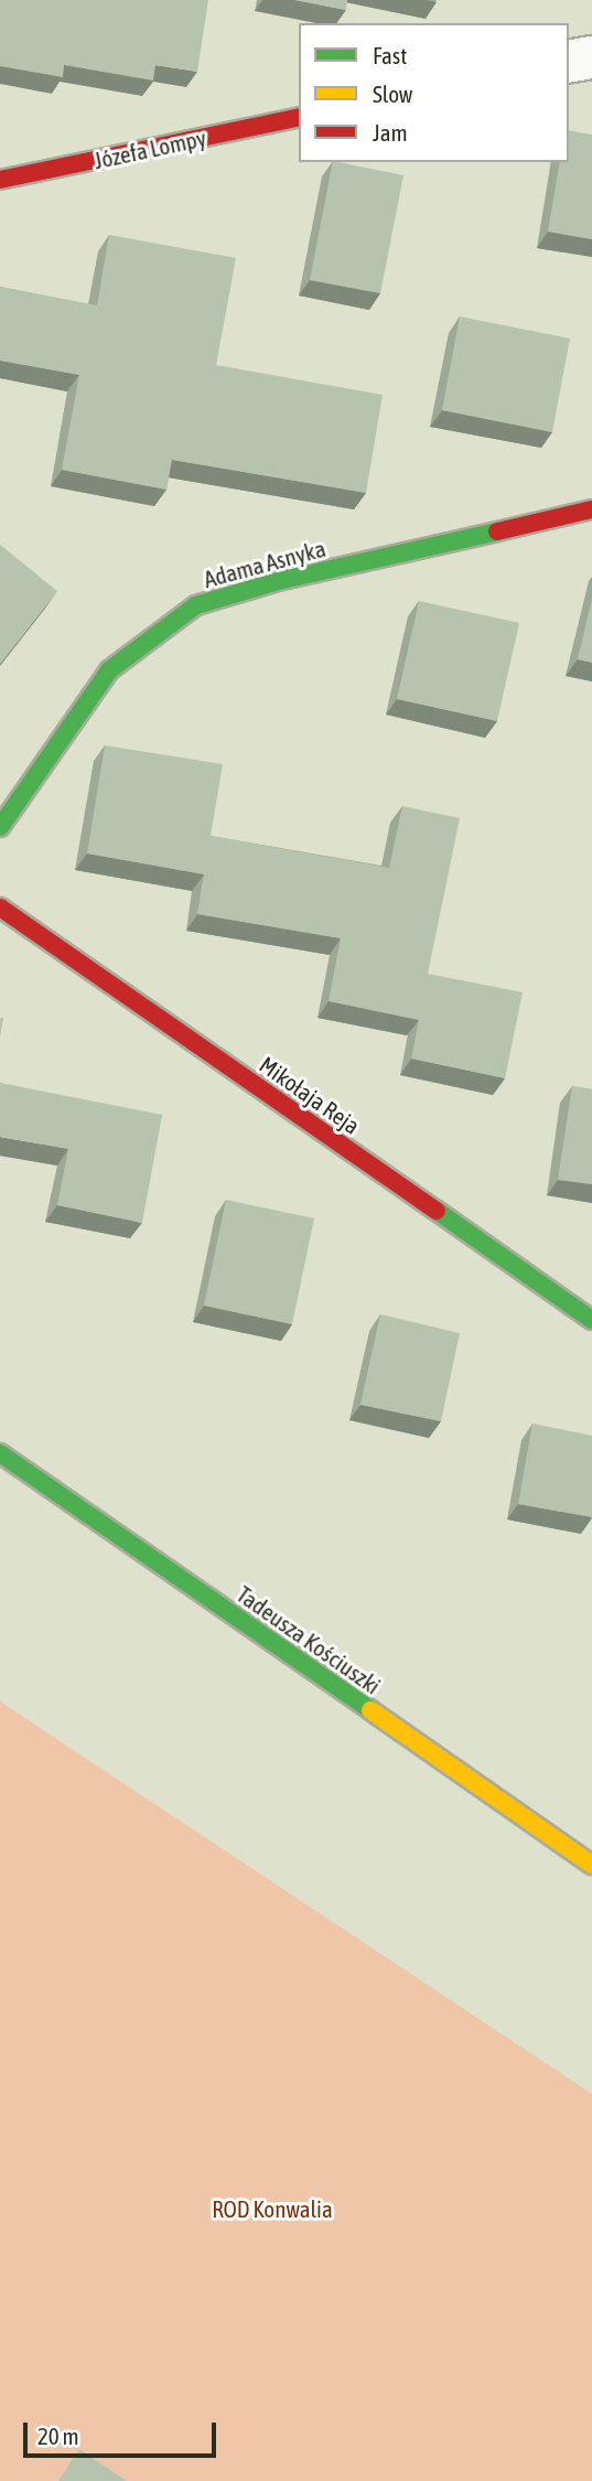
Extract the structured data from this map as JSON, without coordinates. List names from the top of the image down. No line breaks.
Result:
{"streets":{"street":["Józefa Lompy","Adama Asnyka","Mikołaja Reja","Tadeusza Kościuszki"]},"parks":["ROD Konwalia"],"legend":["Fast","Slow","Jam"],"scale_bar":"20 m"}
